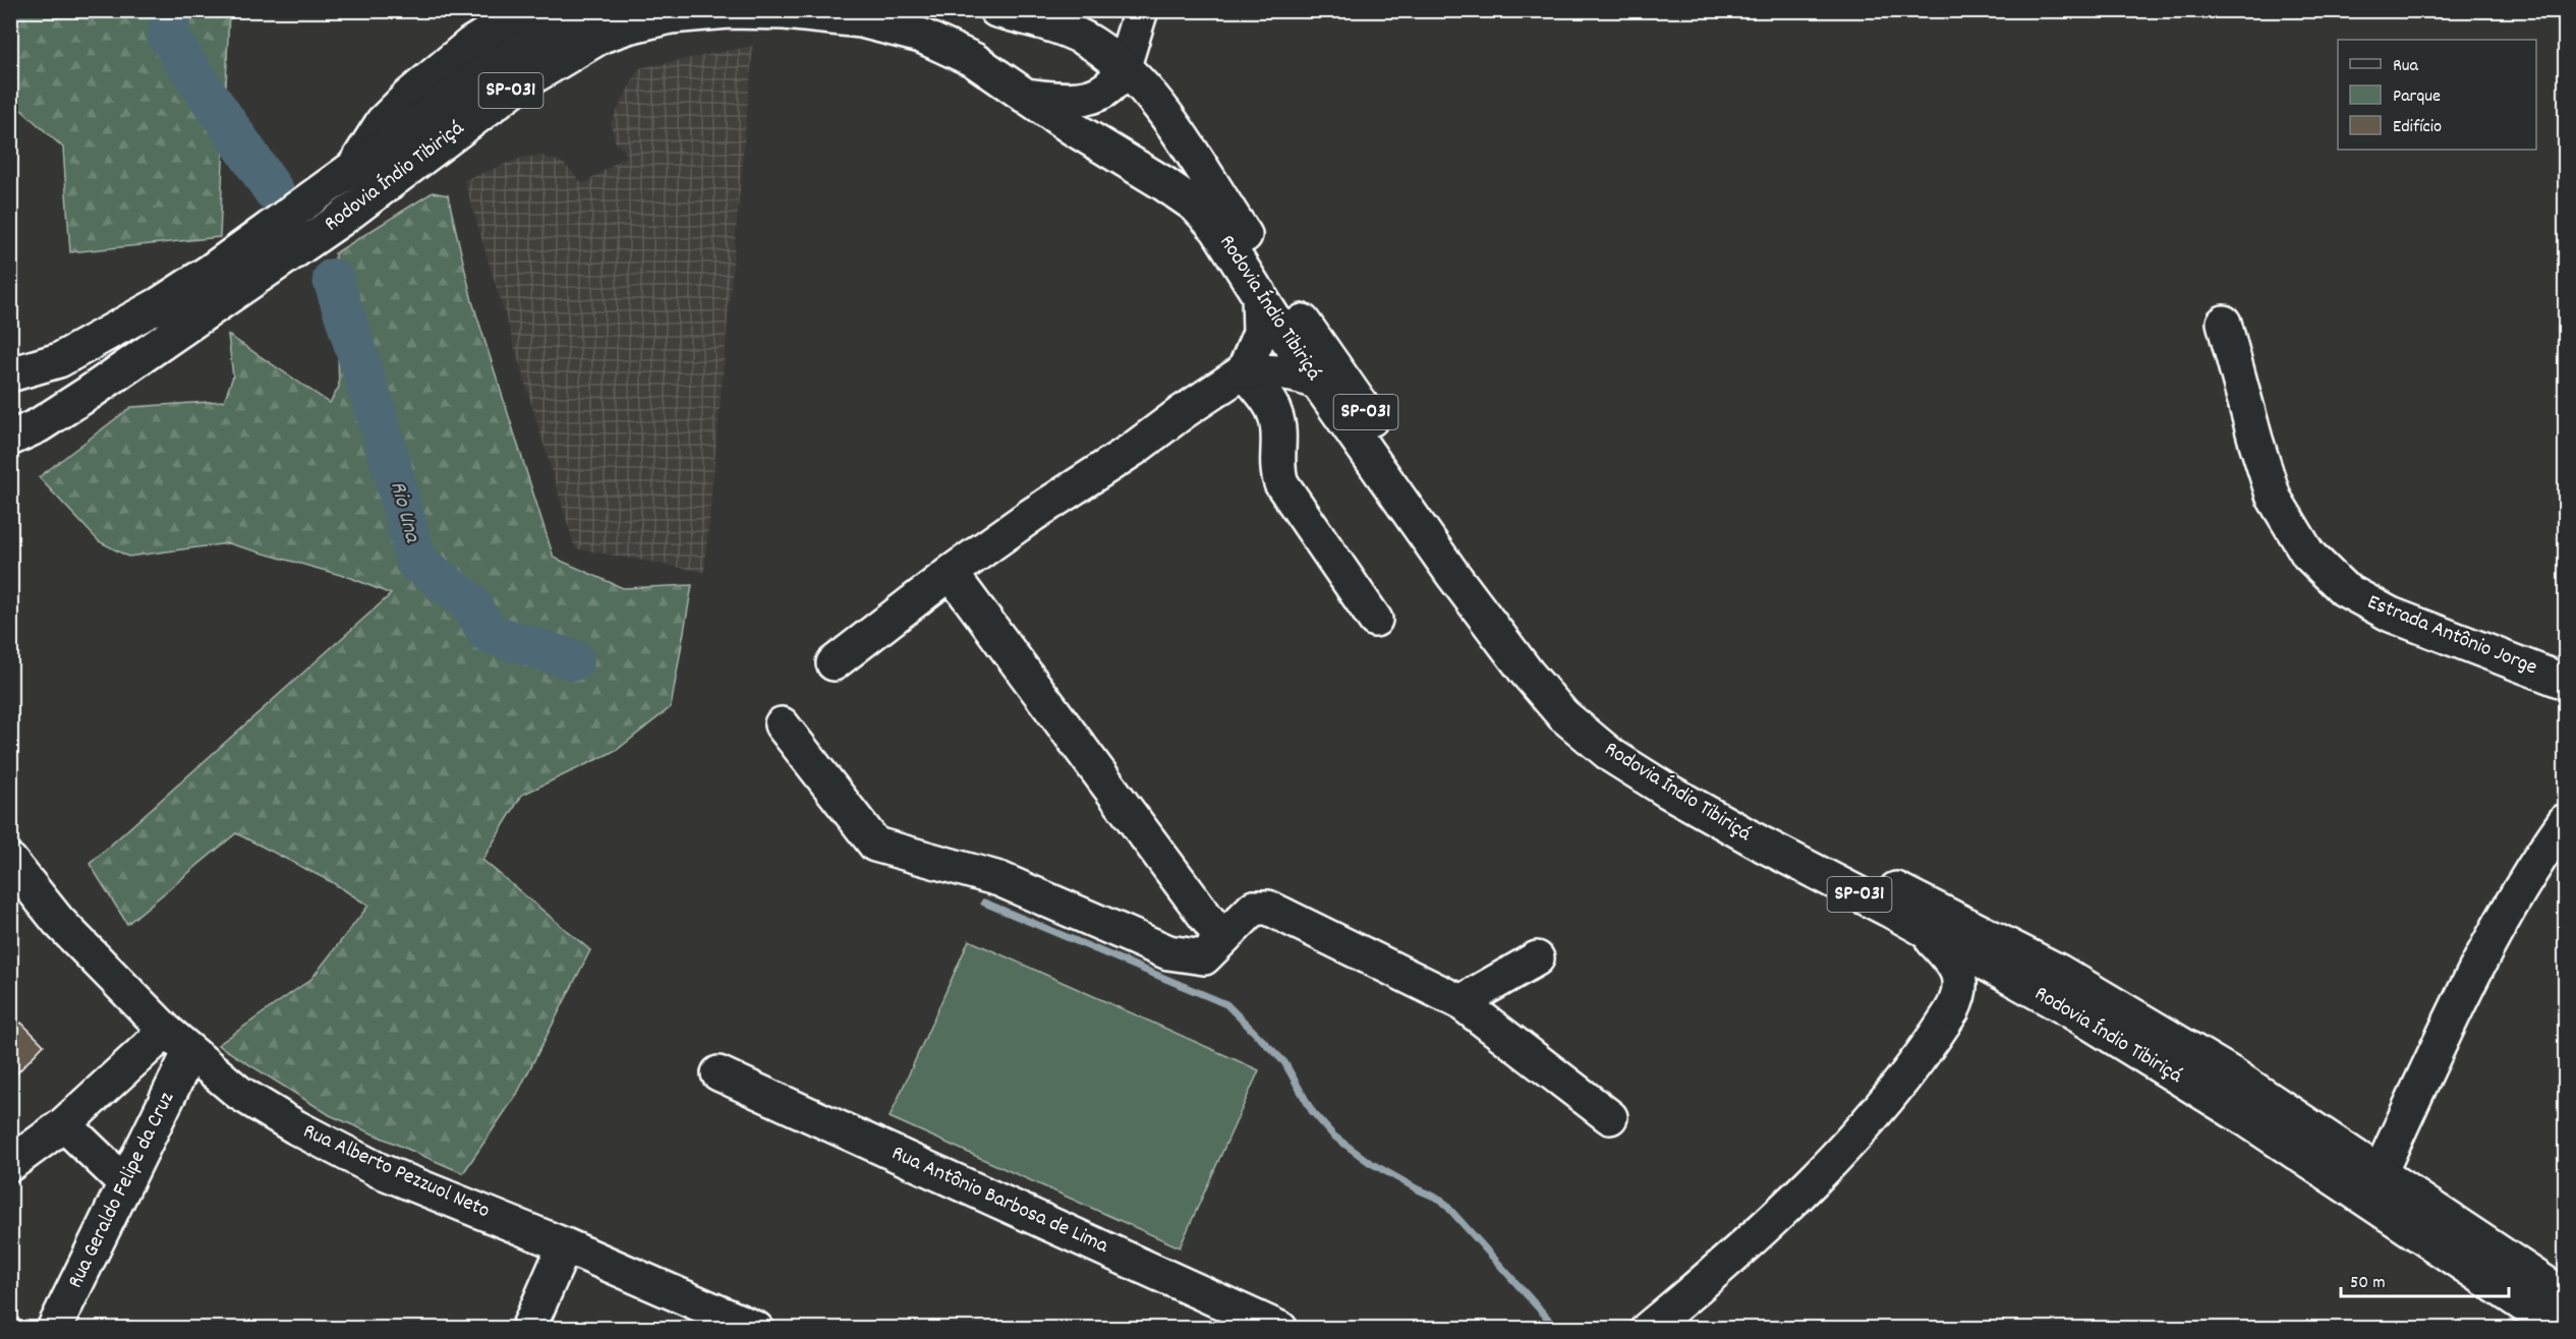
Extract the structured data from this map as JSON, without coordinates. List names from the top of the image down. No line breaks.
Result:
{"streets":{"main road":["SP-031","Rodovia Índio Tibiriçá","Estrada Antônio Jorge","Rua Alberto Pezzuol Neto","Rua Geraldo Felipe da Cruz","Rua Antônio Barbosa de Lima"]},"crossings":[["Rua Alberto Pezzuol Neto","Rua Geraldo Felipe da Cruz"]],"water":["Rio Una"],"legend":["Rua","Parque","Edifício"],"scale_bar":"50 m"}
